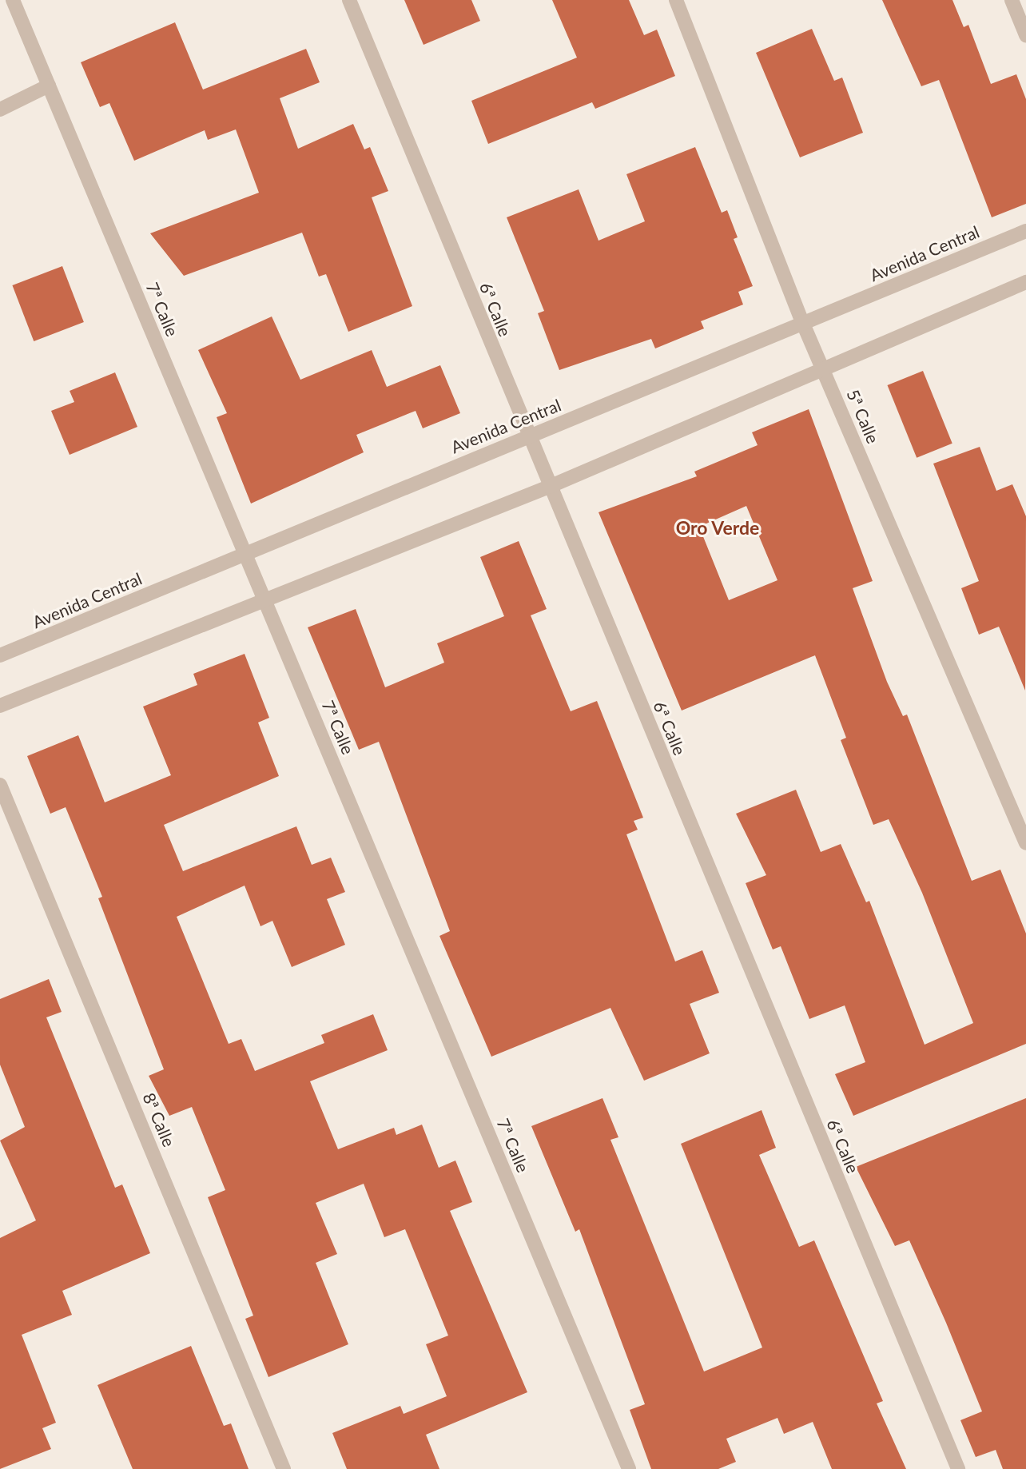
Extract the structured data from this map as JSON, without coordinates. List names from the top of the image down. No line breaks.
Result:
{"streets":{"street":["Avenida Central","7ª Calle","6ª Calle","5ª Calle","8ª Calle"]},"crossings":[["Avenida Central","7ª Calle"],["Avenida Central","6ª Calle"],["Avenida Central","5ª Calle"]],"districts":["Oro Verde"]}
